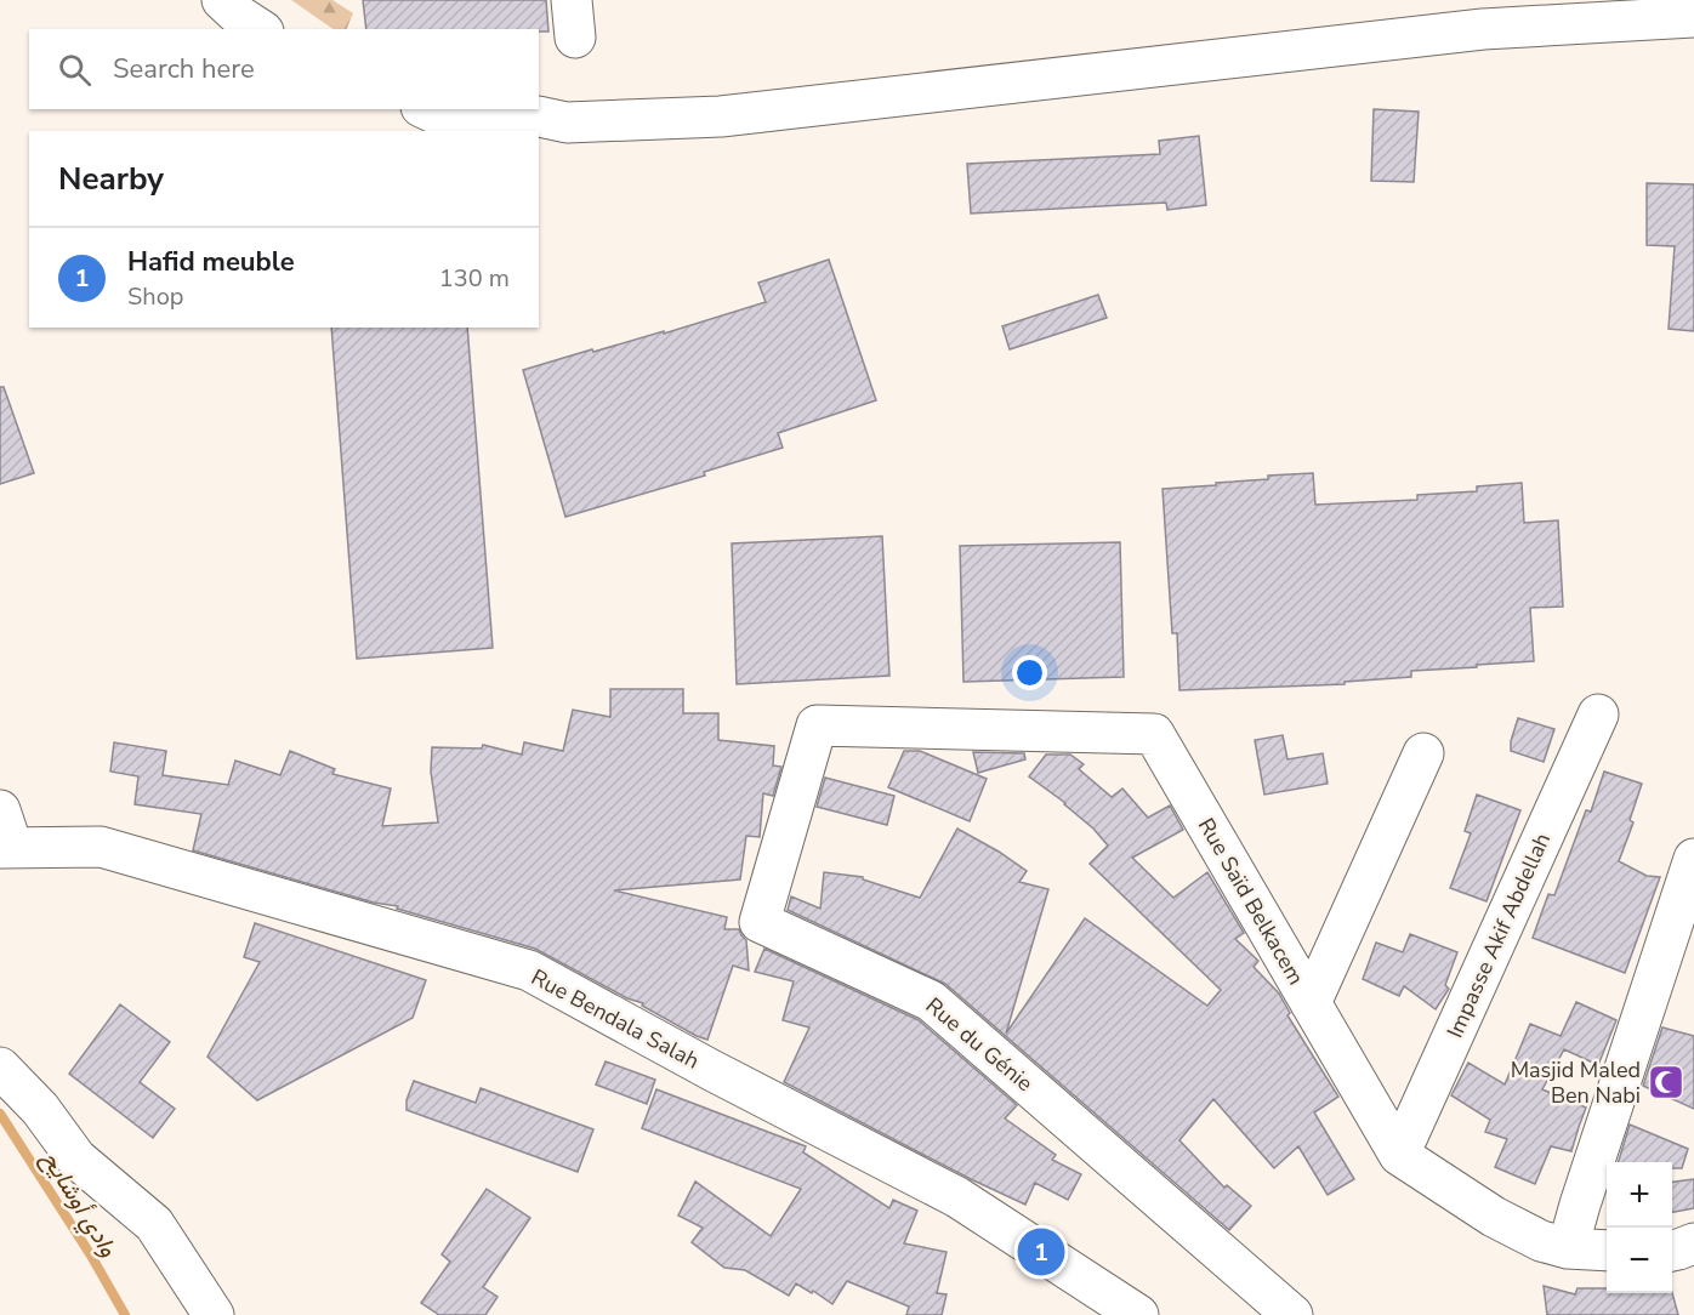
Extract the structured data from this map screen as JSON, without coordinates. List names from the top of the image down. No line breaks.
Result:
{"streets":{"street":["Rue Saïd Belkacem","Impasse Akif Abdellah","Rue Bendala Salah","Rue du Génie"]},"crossings":[["Rue Saïd Belkacem","Impasse Akif Abdellah"],["Rue Saïd Belkacem","Rue du Génie"]],"water":["وادي أوشايح"],"places":{"mosque":["Masjid Maled Ben Nabi"]},"page":{"search":"Search here","heading":"Nearby","list":[{"mark":"1","name":"Hafid meuble","note":"Shop","value":"130 m"}],"map_buttons":["+","−"],"pins":"1"}}
